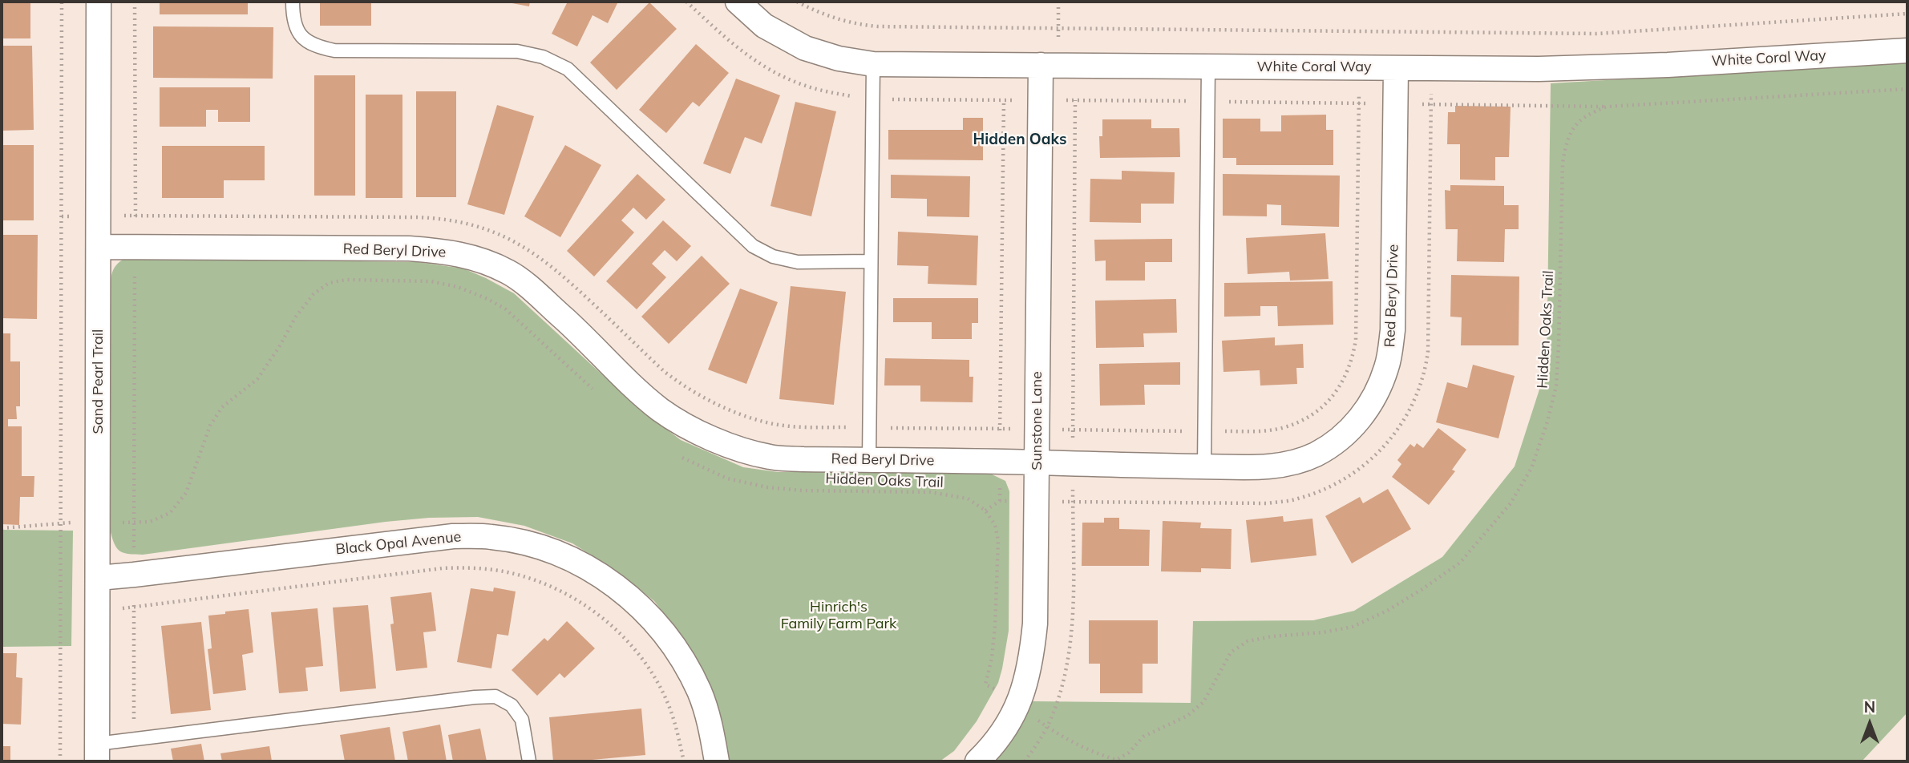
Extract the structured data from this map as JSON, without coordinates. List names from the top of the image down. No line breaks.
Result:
{"streets":{"street":["White Coral Way","Red Beryl Drive","Sand Pearl Trail","Sunstone Lane","Black Opal Avenue"],"path":["Hidden Oaks Trail"]},"crossings":[["White Coral Way","Red Beryl Drive"],["White Coral Way","Sunstone Lane"],["Red Beryl Drive","Sand Pearl Trail"],["Red Beryl Drive","Sunstone Lane"],["Hidden Oaks Trail","Sunstone Lane"],["Sand Pearl Trail","Black Opal Avenue"]],"districts":["Hidden Oaks"],"parks":["Hinrich's Family Farm Park"],"north":"top"}
